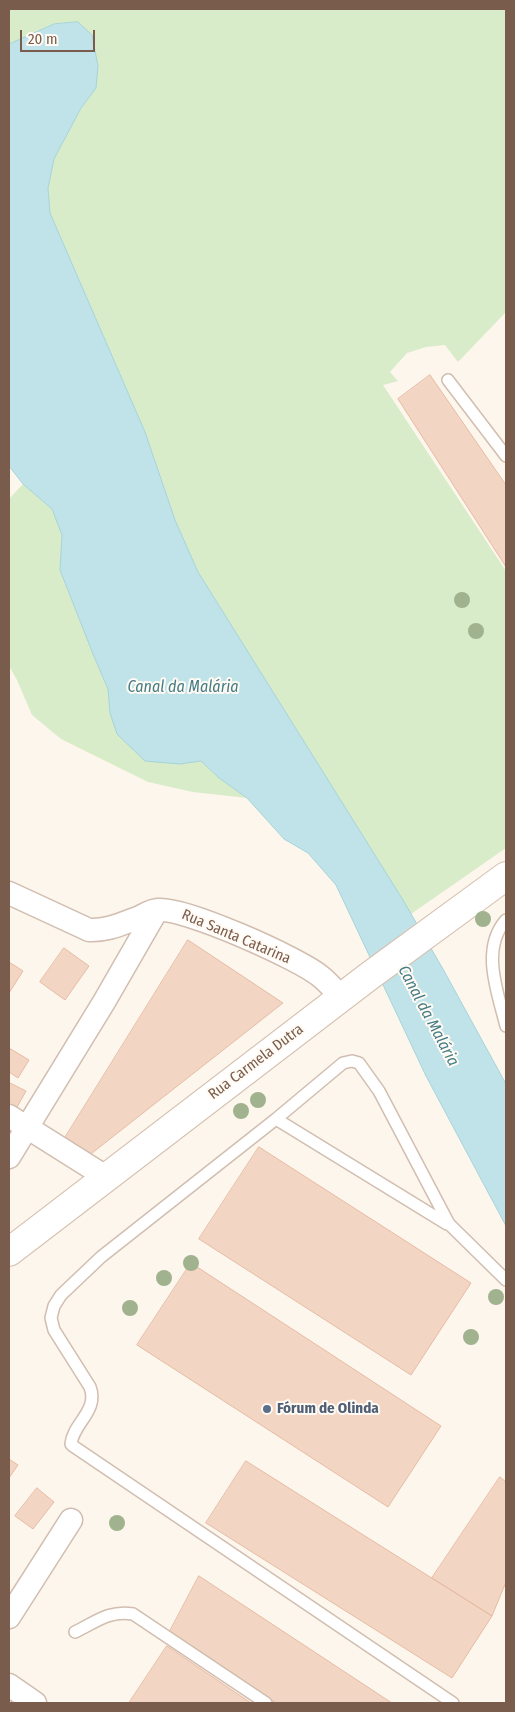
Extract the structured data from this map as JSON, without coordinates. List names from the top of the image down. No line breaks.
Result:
{"streets":{"street":["Rua Santa Catarina","Rua Carmela Dutra"]},"crossings":[["Rua Santa Catarina","Rua Carmela Dutra"]],"water":["Canal da Malária"],"places":["Fórum de Olinda"],"scale_bar":"20 m"}
